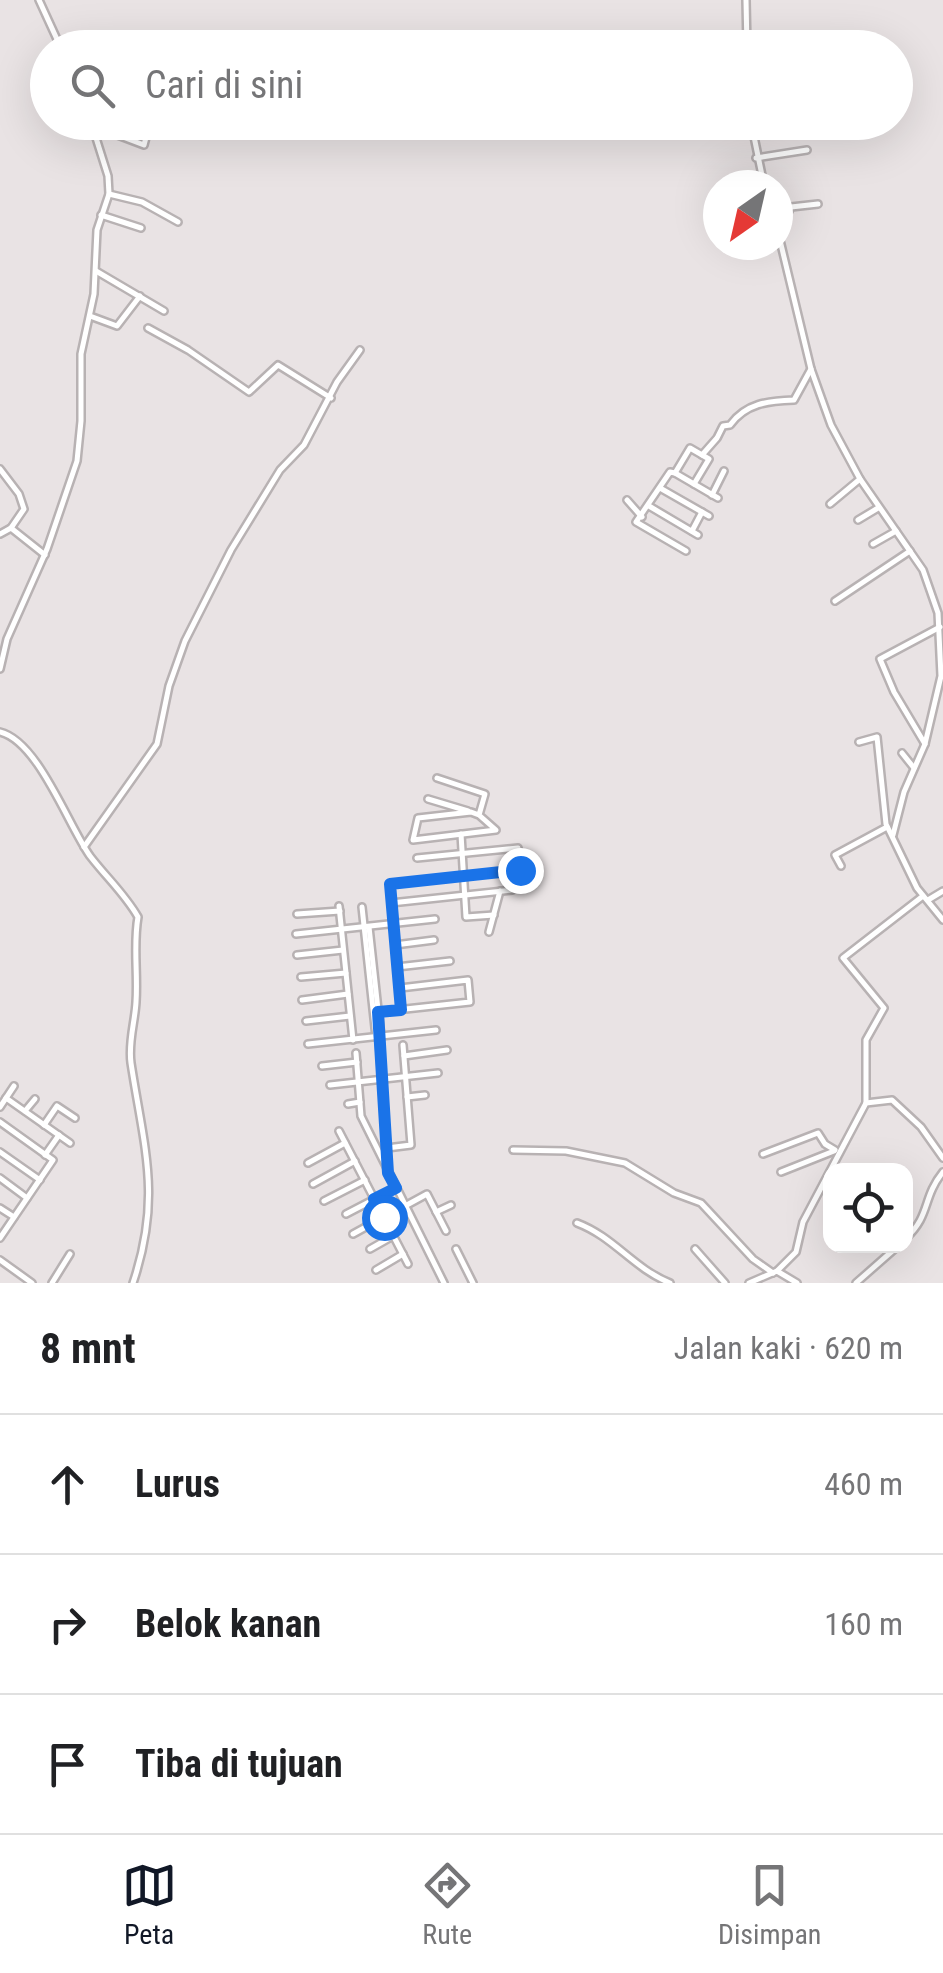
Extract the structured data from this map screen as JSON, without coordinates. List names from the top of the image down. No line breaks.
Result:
{"north":"bottom left","page":{"search":"Cari di sini","heading":["8 mnt","Jalan kaki · 620 m"],"list":[["Lurus","460 m"],["Belok kanan","160 m"],"Tiba di tujuan"],"nav":["Peta","Rute","Disimpan"]}}
